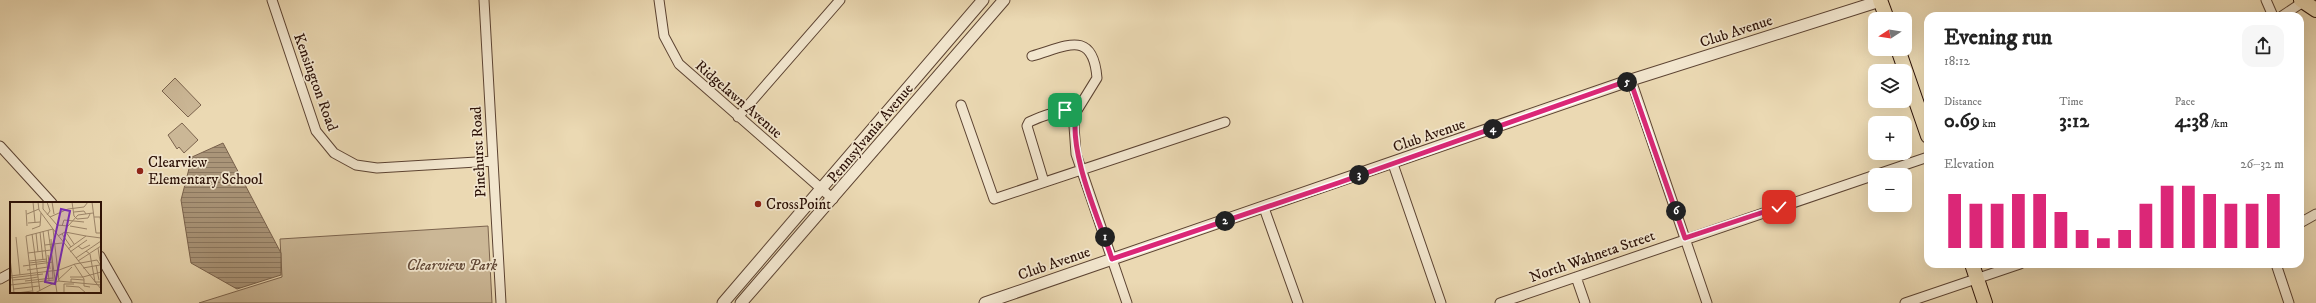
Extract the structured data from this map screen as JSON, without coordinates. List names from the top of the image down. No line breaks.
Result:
{"streets":{"street":["Club Avenue","Kensington Road","Ridgelawn Avenue","Pennsylvania Avenue","Pinehurst Road","North Wahneta Street"]},"crossings":[["Kensington Road","Pinehurst Road"],["Ridgelawn Avenue","Pennsylvania Avenue"]],"parks":["Clearview Park"],"places":["Clearview Elementary School","CrossPoint"],"north":"left","page":{"map_buttons":["+","−"],"heading":["Evening run","18:12"],"pins":["5","4","3","6","2","1"],"stats":[["Distance","0.69 km"],["Time","3:12"],["Pace","4:38 /km"]],"chart":["Elevation","26–32 m"]}}
